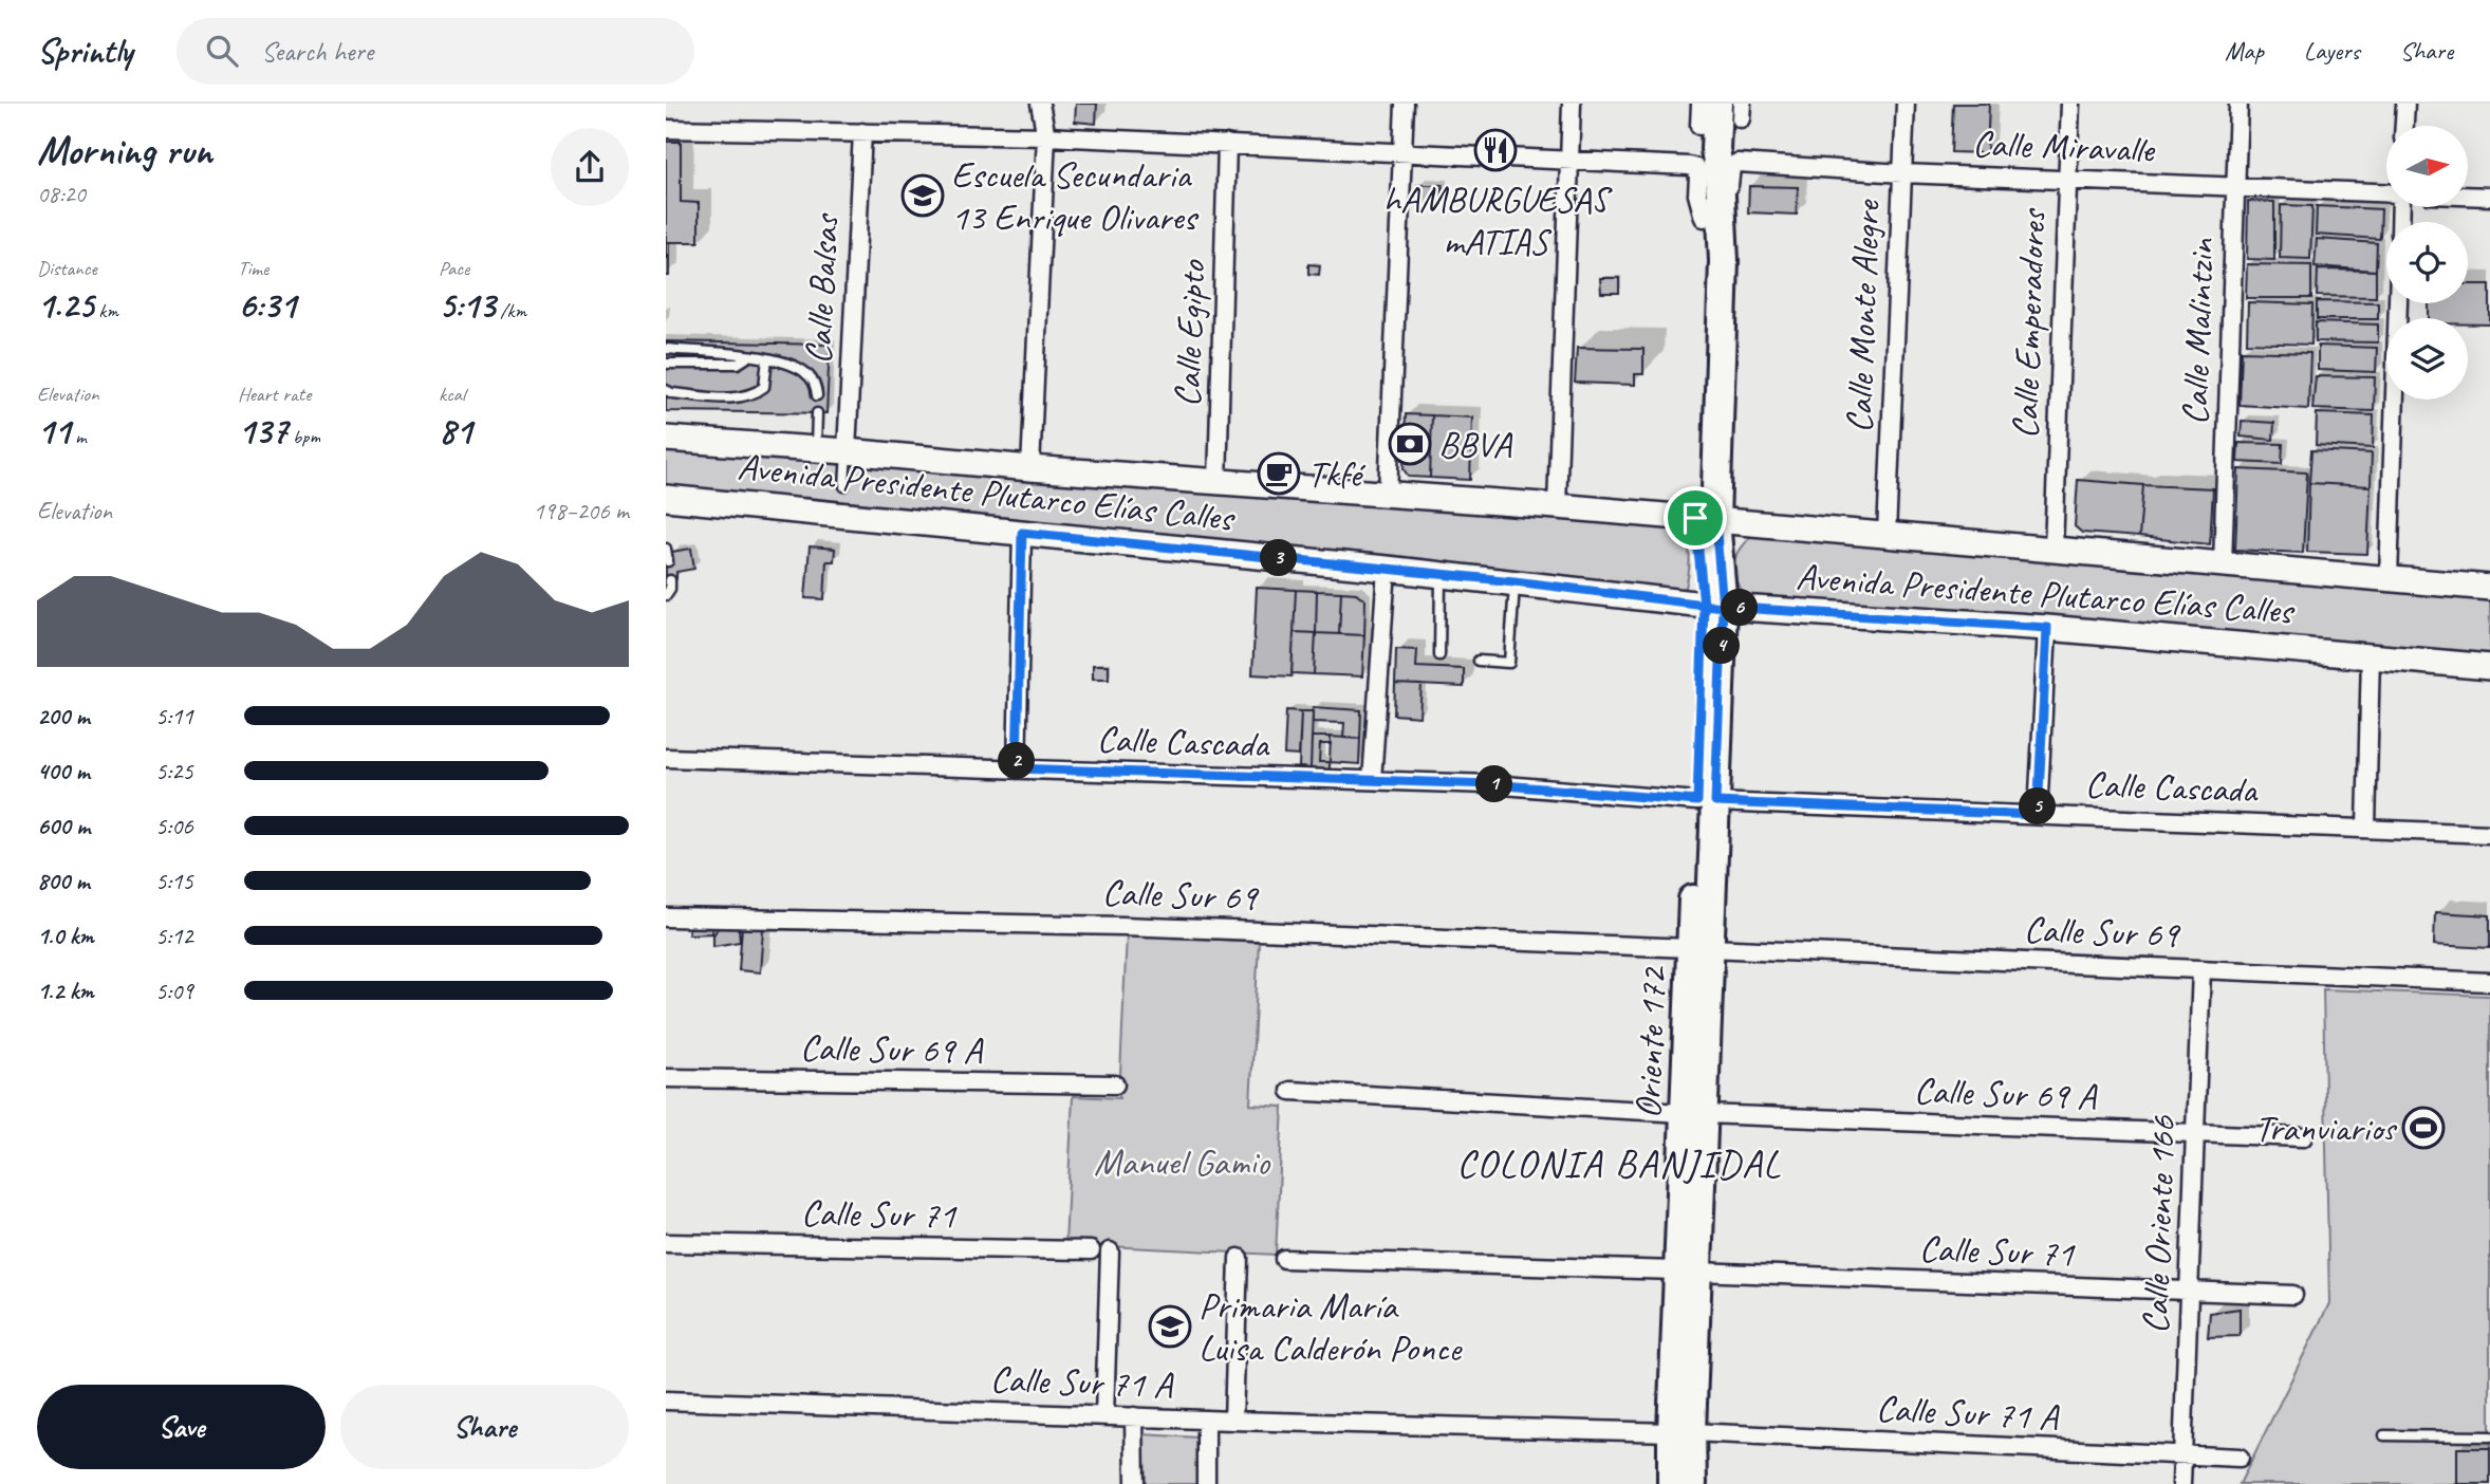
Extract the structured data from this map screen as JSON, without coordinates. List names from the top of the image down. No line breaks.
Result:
{"streets":{"main road":["Avenida Presidente Plutarco Elías Calles","Oriente 172"],"street":["Calle Miravalle","Calle Balsas","Calle Monte Alegre","Calle Emperadores","Calle Malintzin","Calle Egipto","Calle Cascada","Calle Sur 69","Calle Sur 69 A","Calle Sur 71","Calle Oriente 166","Calle Sur 71 A"]},"crossings":[["Calle Miravalle","Calle Monte Alegre"],["Calle Miravalle","Calle Emperadores"],["Calle Miravalle","Calle Malintzin"],["Calle Balsas","Avenida Presidente Plutarco Elías Calles"],["Calle Monte Alegre","Avenida Presidente Plutarco Elías Calles"],["Calle Emperadores","Avenida Presidente Plutarco Elías Calles"],["Calle Malintzin","Avenida Presidente Plutarco Elías Calles"],["Calle Egipto","Avenida Presidente Plutarco Elías Calles"],["Avenida Presidente Plutarco Elías Calles","Oriente 172"],["Calle Cascada","Oriente 172"],["Calle Sur 69","Oriente 172"],["Calle Sur 69","Calle Oriente 166"],["Oriente 172","Calle Sur 69 A"],["Oriente 172","Calle Sur 71"],["Oriente 172","Calle Sur 71 A"],["Calle Sur 69 A","Calle Oriente 166"],["Calle Sur 71","Calle Oriente 166"],["Calle Oriente 166","Calle Sur 71 A"]],"districts":["COLONIA BANJIDAL"],"parks":["Manuel Gamio"],"places":{"restaurant":["hAMBURGUESAS mATIAS"],"school or university":["Escuela Secundaria 13 Enrique Olivares","Primaria María Luisa Calderón Ponce"],"bank":["BBVA"],"cafe":["Tkfé"],"sports":["Tranviarios"]},"north":"right","page":{"header":"Sprintly","search":"Search here","nav":["Map","Layers","Share"],"heading":["Morning run","08:20"],"stats":[["Distance","1.25 km"],["Time","6:31"],["Pace","5:13 /km"],["Elevation","11 m"],["Heart rate","137 bpm"],["kcal","81"]],"chart":["Elevation","198–206 m"],"pins":["3","6","4","2","1","5"],"list":[{"name":"200 m","note":"5:11"},{"name":"400 m","note":"5:25"},{"name":"600 m","note":"5:06"},{"name":"800 m","note":"5:15"},{"name":"1.0 km","note":"5:12"},{"name":"1.2 km","note":"5:09"}],"buttons":["Save","Share"]}}
